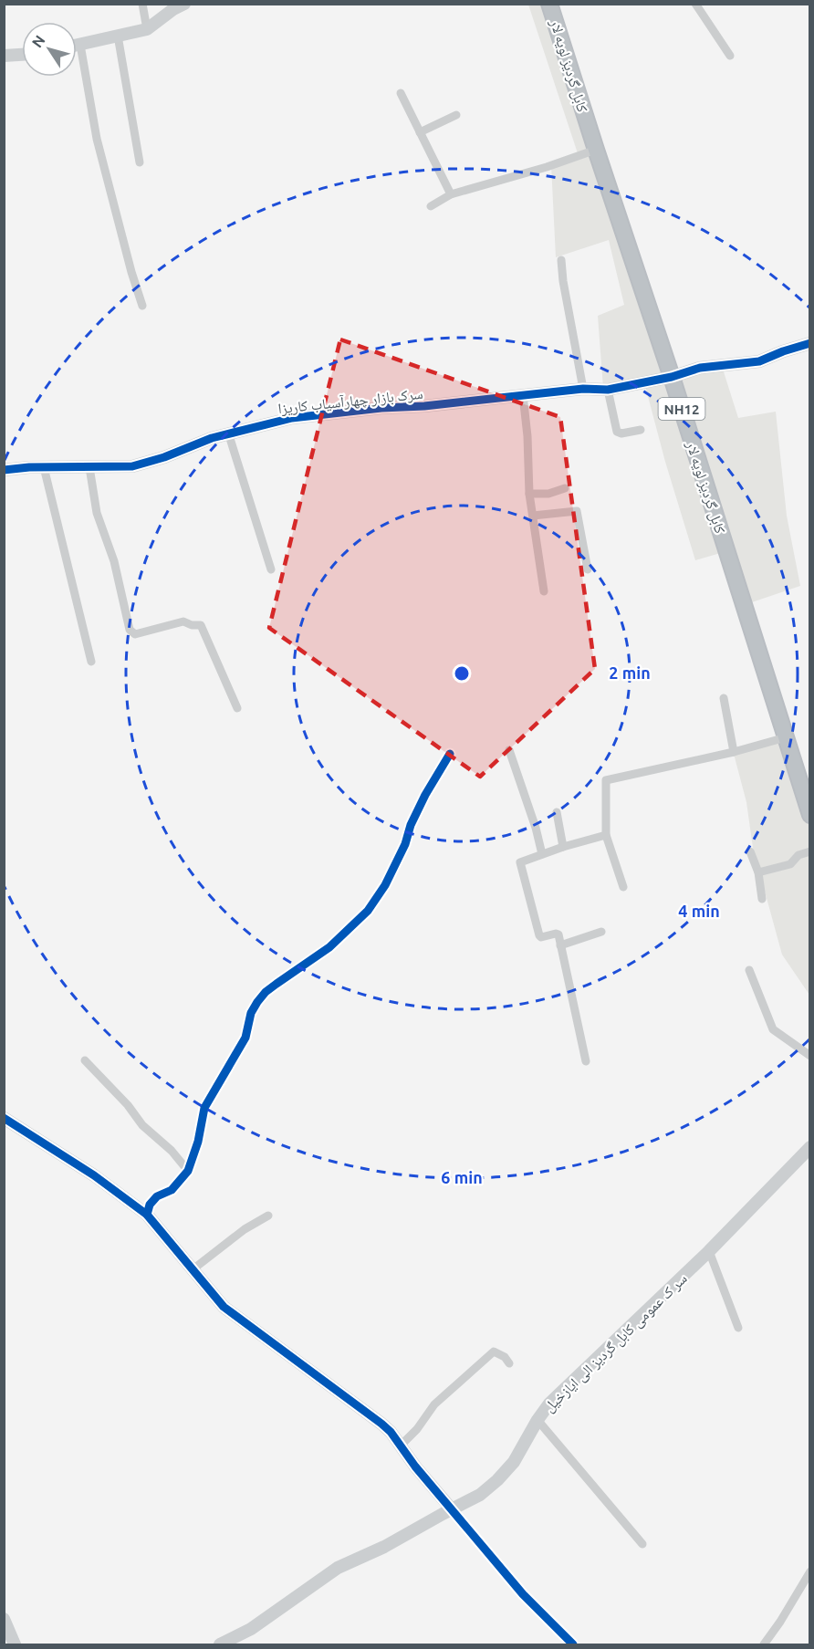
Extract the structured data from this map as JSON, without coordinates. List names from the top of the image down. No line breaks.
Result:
{"streets":{"highway":["کابل گردیز لویه لار","NH12"],"street":["سرک بازار چهارآسیاب کاریزا","سر ک عمومی کابل گردیز الی ایازخیل"]},"crossings":[["کابل گردیز لویه لار","سرک بازار چهارآسیاب کاریزا"]],"north":"top left","rings":["2 min","4 min","6 min"]}
